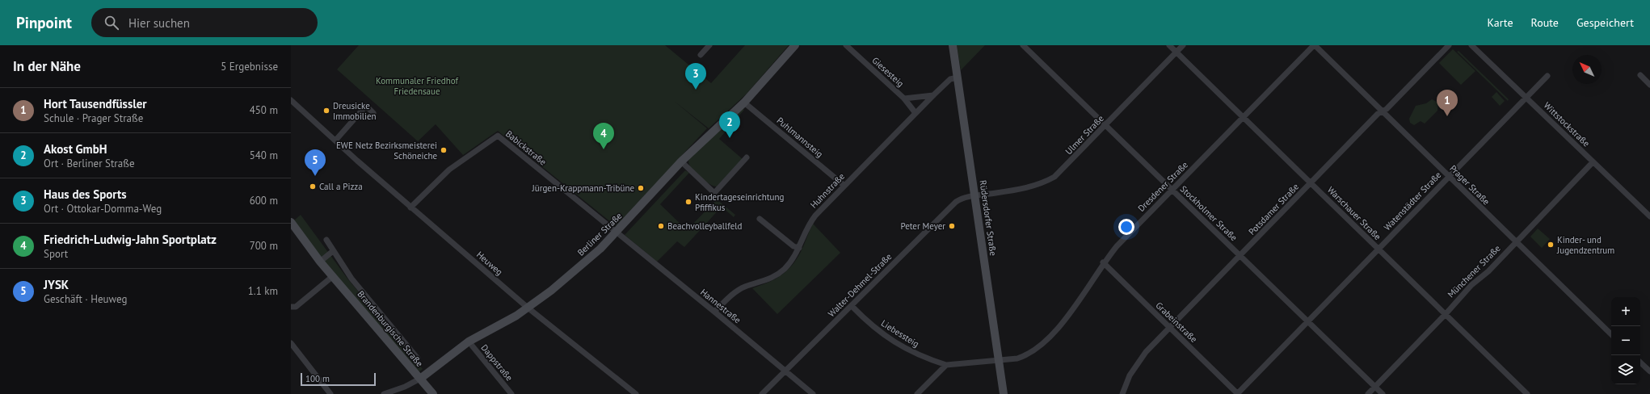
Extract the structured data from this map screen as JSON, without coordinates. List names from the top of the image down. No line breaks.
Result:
{"streets":{"street":["Giesesteig","Wittstockstraße","Ulmer Straße","Puhlmannsteig","Babickstraße","Prager Straße","Dresdener Straße","Huhnstraße","Watenstädter Straße","Potsdamer Straße","Stockholmer Straße","Warschauer Straße","Rüdersdorfer Straße","Berliner Straße","Heuweg","Münchener Straße","Walter-Dehmel-Straße","Hannestraße","Grabeinstraße","Brandenburgische Straße","Liebessteig","Dappstraße"]},"crossings":[["Giesesteig","Huhnstraße"],["Wittstockstraße","Watenstädter Straße"],["Wittstockstraße","Münchener Straße"],["Ulmer Straße","Stockholmer Straße"],["Ulmer Straße","Warschauer Straße"],["Ulmer Straße","Rüdersdorfer Straße"],["Ulmer Straße","Walter-Dehmel-Straße"],["Puhlmannsteig","Huhnstraße"],["Puhlmannsteig","Berliner Straße"],["Babickstraße","Berliner Straße"],["Babickstraße","Heuweg"],["Babickstraße","Hannestraße"],["Prager Straße","Dresdener Straße"],["Prager Straße","Watenstädter Straße"],["Prager Straße","Potsdamer Straße"],["Prager Straße","Münchener Straße"],["Dresdener Straße","Stockholmer Straße"],["Dresdener Straße","Warschauer Straße"],["Dresdener Straße","Rüdersdorfer Straße"],["Dresdener Straße","Grabeinstraße"],["Dresdener Straße","Liebessteig"],["Huhnstraße","Rüdersdorfer Straße"],["Huhnstraße","Hannestraße"],["Watenstädter Straße","Stockholmer Straße"],["Watenstädter Straße","Warschauer Straße"],["Watenstädter Straße","Grabeinstraße"],["Potsdamer Straße","Stockholmer Straße"],["Potsdamer Straße","Warschauer Straße"],["Potsdamer Straße","Grabeinstraße"],["Stockholmer Straße","Münchener Straße"],["Warschauer Straße","Münchener Straße"],["Rüdersdorfer Straße","Walter-Dehmel-Straße"],["Berliner Straße","Heuweg"],["Berliner Straße","Hannestraße"],["Berliner Straße","Brandenburgische Straße"],["Berliner Straße","Dappstraße"],["Walter-Dehmel-Straße","Hannestraße"],["Walter-Dehmel-Straße","Liebessteig"]],"parks":["Kommunaler Friedhof Friedensaue"],"places":["Dreusicke Immobilien","EWE Netz Bezirksmeisterei Schöneiche","Call a Pizza","Jürgen-Krappmann-Tribüne","Kindertageseinrichtung Pfiffikus","Beachvolleyballfeld","Peter Meyer","Kinder- und Jugendzentrum"],"scale_bar":"100 m","north":"top left","page":{"header":"Pinpoint","search":"Hier suchen","nav":["Karte","Route","Gespeichert"],"heading":["In der Nähe","5 Ergebnisse"],"pins":["3","1","2","4","5"],"list":[{"mark":"1","name":"Hort Tausendfüssler","note":"Schule · Prager Straße","value":"450 m"},{"mark":"2","name":"Akost GmbH","note":"Ort · Berliner Straße","value":"540 m"},{"mark":"3","name":"Haus des Sports","note":"Ort · Ottokar-Domma-Weg","value":"600 m"},{"mark":"4","name":"Friedrich-Ludwig-Jahn Sportplatz","note":"Sport","value":"700 m"},{"mark":"5","name":"JYSK","note":"Geschäft · Heuweg","value":"1.1 km"}],"map_buttons":["+","−"],"scale":"100 m"}}
